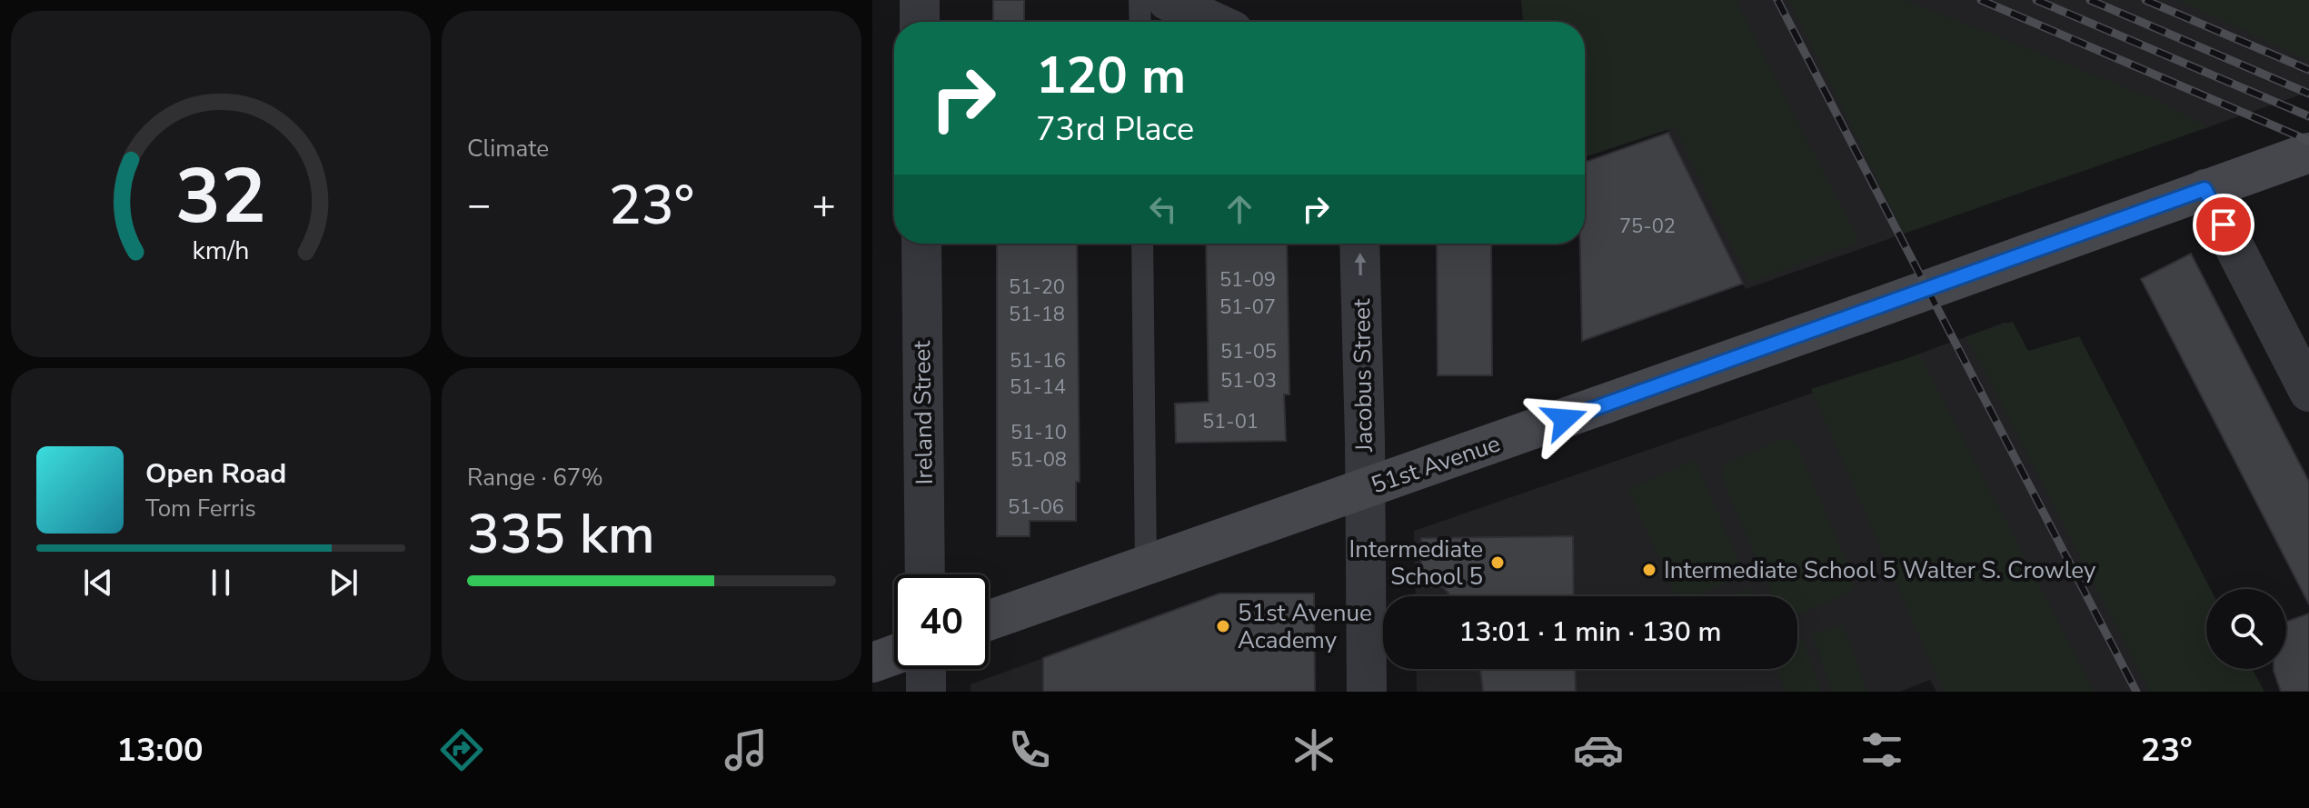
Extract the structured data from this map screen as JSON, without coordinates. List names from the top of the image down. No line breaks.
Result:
{"streets":{"street":["Jacobus Street","Ireland Street","51st Avenue"]},"crossings":[["Jacobus Street","51st Avenue"]],"one_way":["Jacobus Street"],"places":["Intermediate School 5","Intermediate School 5 Walter S. Crowley","51st Avenue Academy"],"house_numbers":["75-02","51-09","51-20","51-07","51-18","51-05","51-16","51-03","51-14","51-01","51-10","51-08","51-06"],"page":{"tile":["Climate",["Range · 67%","335 km"]],"turn":["120 m","73rd Place"],"heat":["−","23°","+"],"song":["Open Road","Tom Ferris"],"limit":"40","trip":"13:01 · 1 min · 130 m","tabs":["13:00","23°"],"gauge":["32","km/h"]}}
